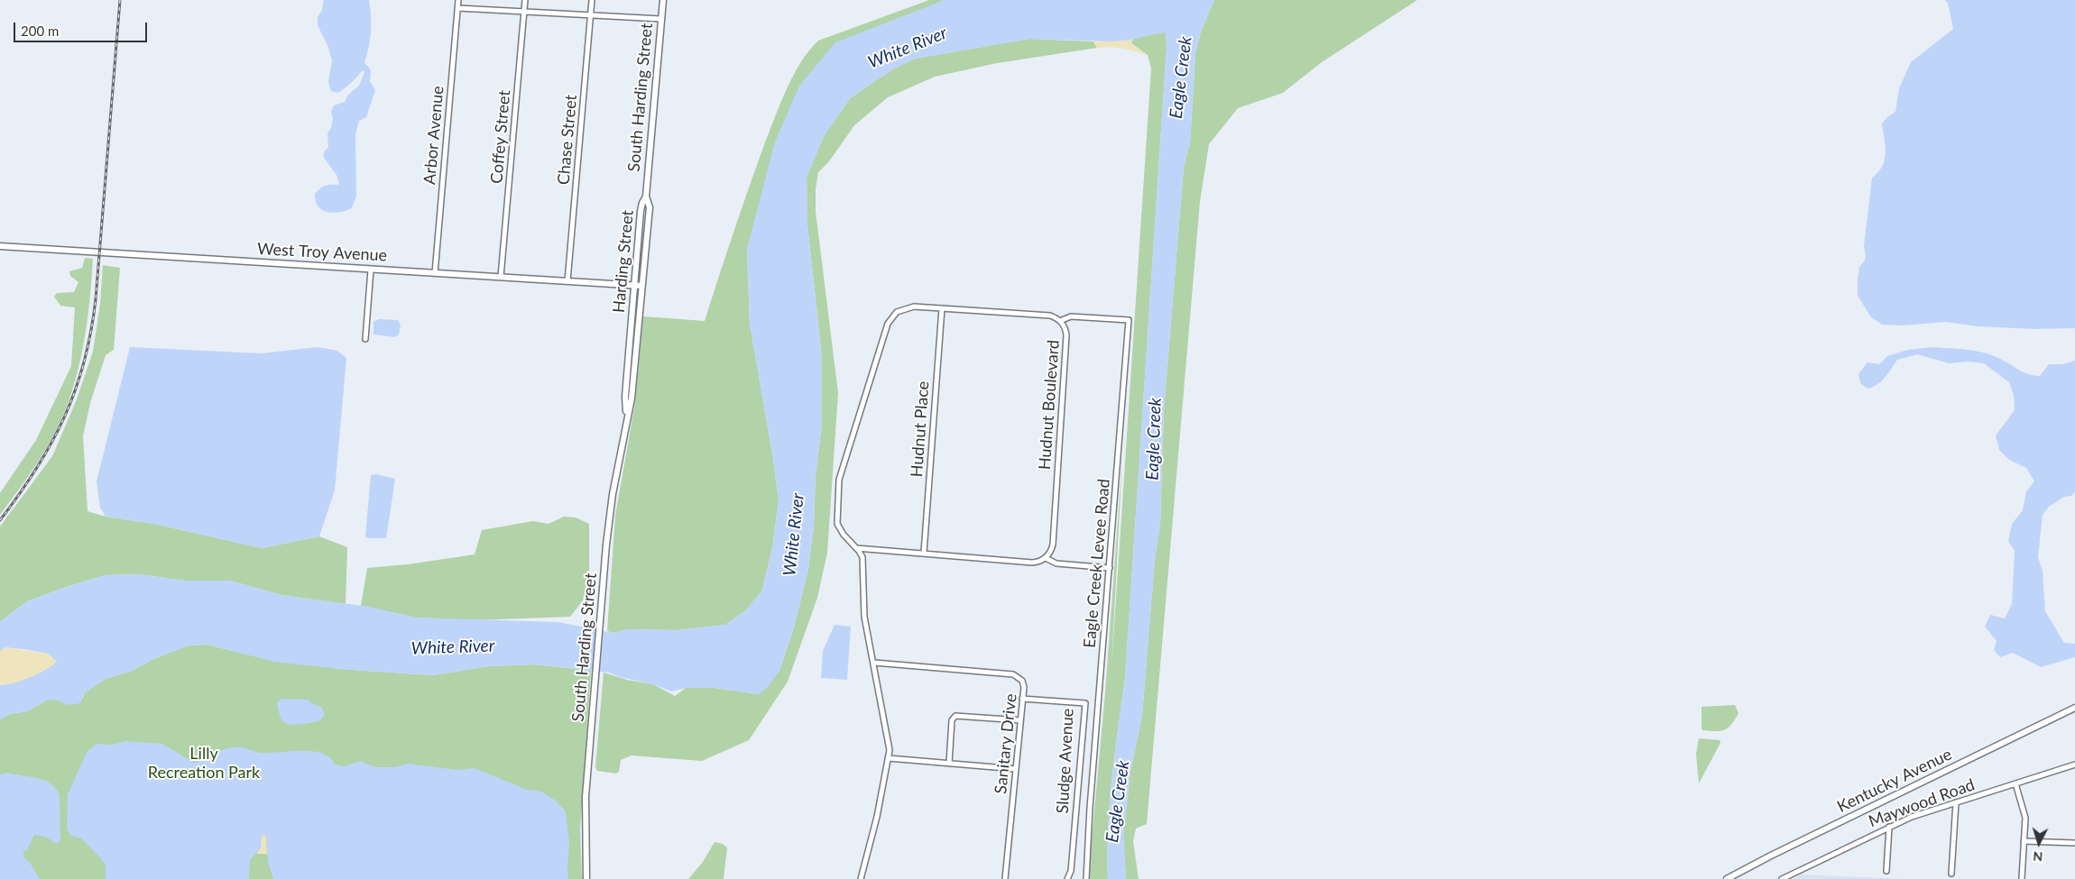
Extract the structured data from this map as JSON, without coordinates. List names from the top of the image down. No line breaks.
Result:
{"streets":{"main road":["South Harding Street","West Troy Avenue","Harding Street","Kentucky Avenue"],"street":["Arbor Avenue","Coffey Street","Chase Street","Hudnut Boulevard","Hudnut Place","Eagle Creek Levee Road","Sanitary Drive","Sludge Avenue","Maywood Road"]},"crossings":[["South Harding Street","Harding Street"],["Arbor Avenue","West Troy Avenue"],["Coffey Street","West Troy Avenue"],["Chase Street","West Troy Avenue"],["West Troy Avenue","Harding Street"],["Hudnut Boulevard","Hudnut Place"],["Hudnut Boulevard","Eagle Creek Levee Road"],["Hudnut Boulevard","Sanitary Drive"],["Sanitary Drive","Sludge Avenue"]],"water":["White River","Eagle Creek"],"parks":["Lilly Recreation Park"],"scale_bar":"200 m","north":"bottom"}
